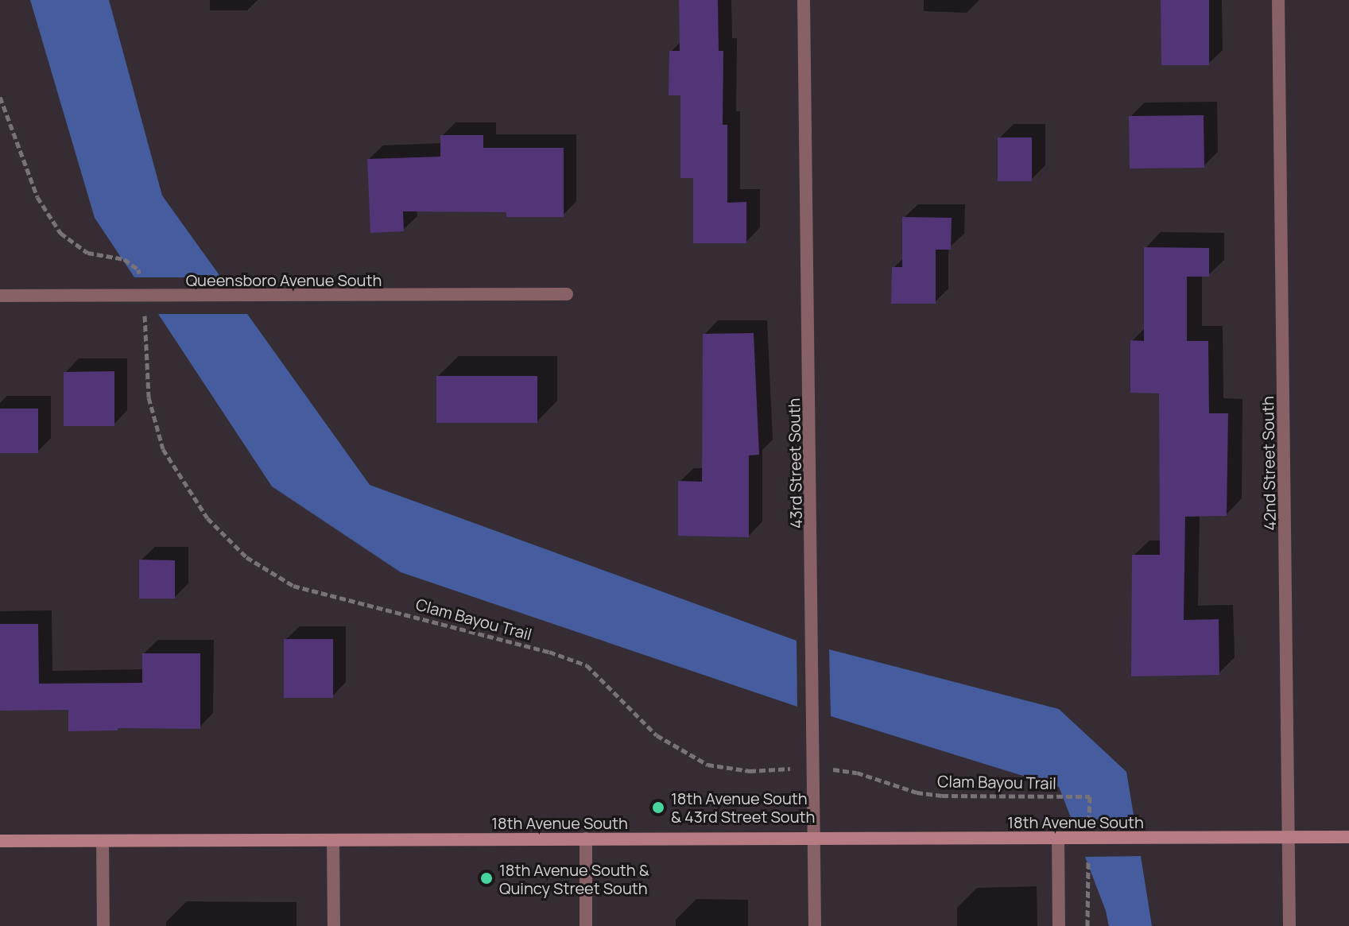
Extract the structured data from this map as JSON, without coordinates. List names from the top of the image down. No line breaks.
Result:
{"streets":{"street":["Queensboro Avenue South","43rd Street South","42nd Street South","18th Avenue South"],"path":["Clam Bayou Trail"]},"crossings":[["Queensboro Avenue South","Clam Bayou Trail"],["43rd Street South","Clam Bayou Trail"],["43rd Street South","18th Avenue South"],["42nd Street South","18th Avenue South"],["Clam Bayou Trail","18th Avenue South"]],"places":["18th Avenue South & 43rd Street South","18th Avenue South & Quincy Street South"]}
